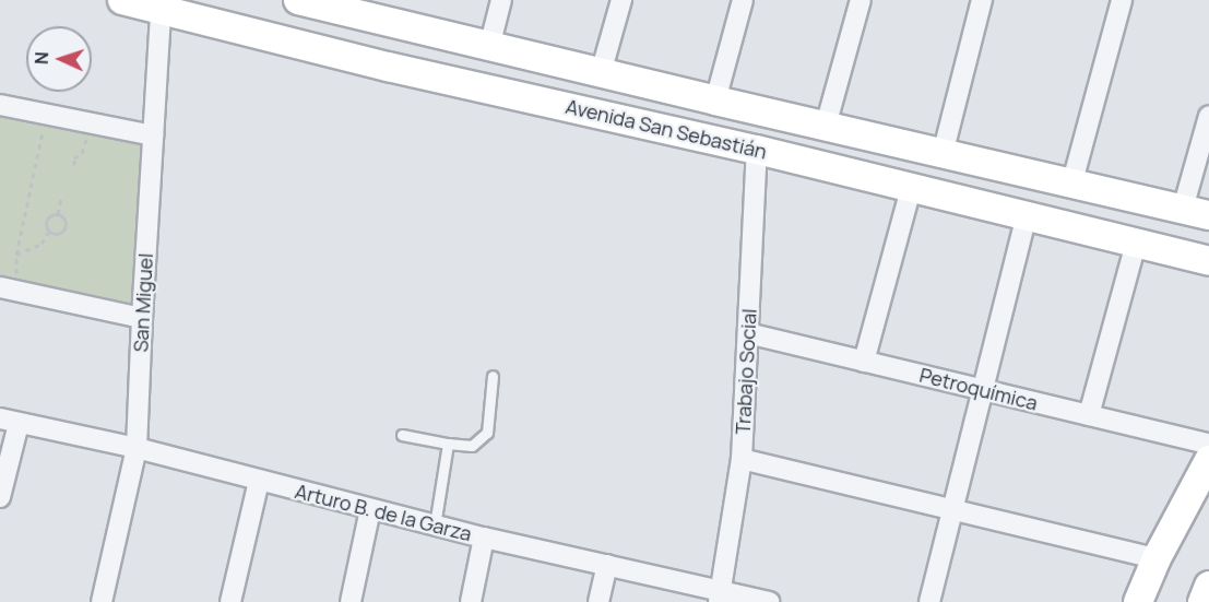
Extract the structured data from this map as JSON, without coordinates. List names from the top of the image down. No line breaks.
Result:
{"streets":{"main road":["Avenida San Sebastián"],"street":["San Miguel","Trabajo Social","Petroquímica","Arturo B. de la Garza"]},"crossings":[["Avenida San Sebastián","San Miguel"],["Avenida San Sebastián","Trabajo Social"],["San Miguel","Arturo B. de la Garza"],["Trabajo Social","Petroquímica"],["Trabajo Social","Arturo B. de la Garza"]],"north":"left"}
